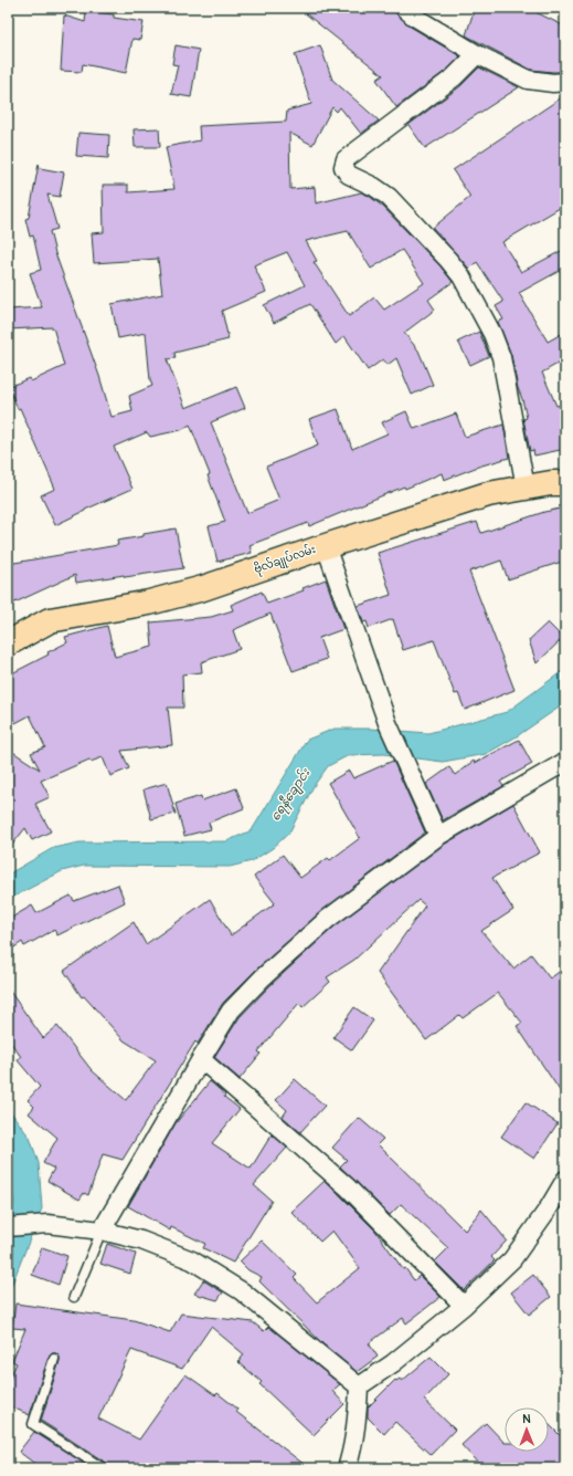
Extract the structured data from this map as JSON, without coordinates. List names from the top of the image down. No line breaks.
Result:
{"streets":{"main road":["ဗိုလ်‌ချုပ်‌လမ်း"]},"water":["ရေနီချောင်း"],"north":"top"}
